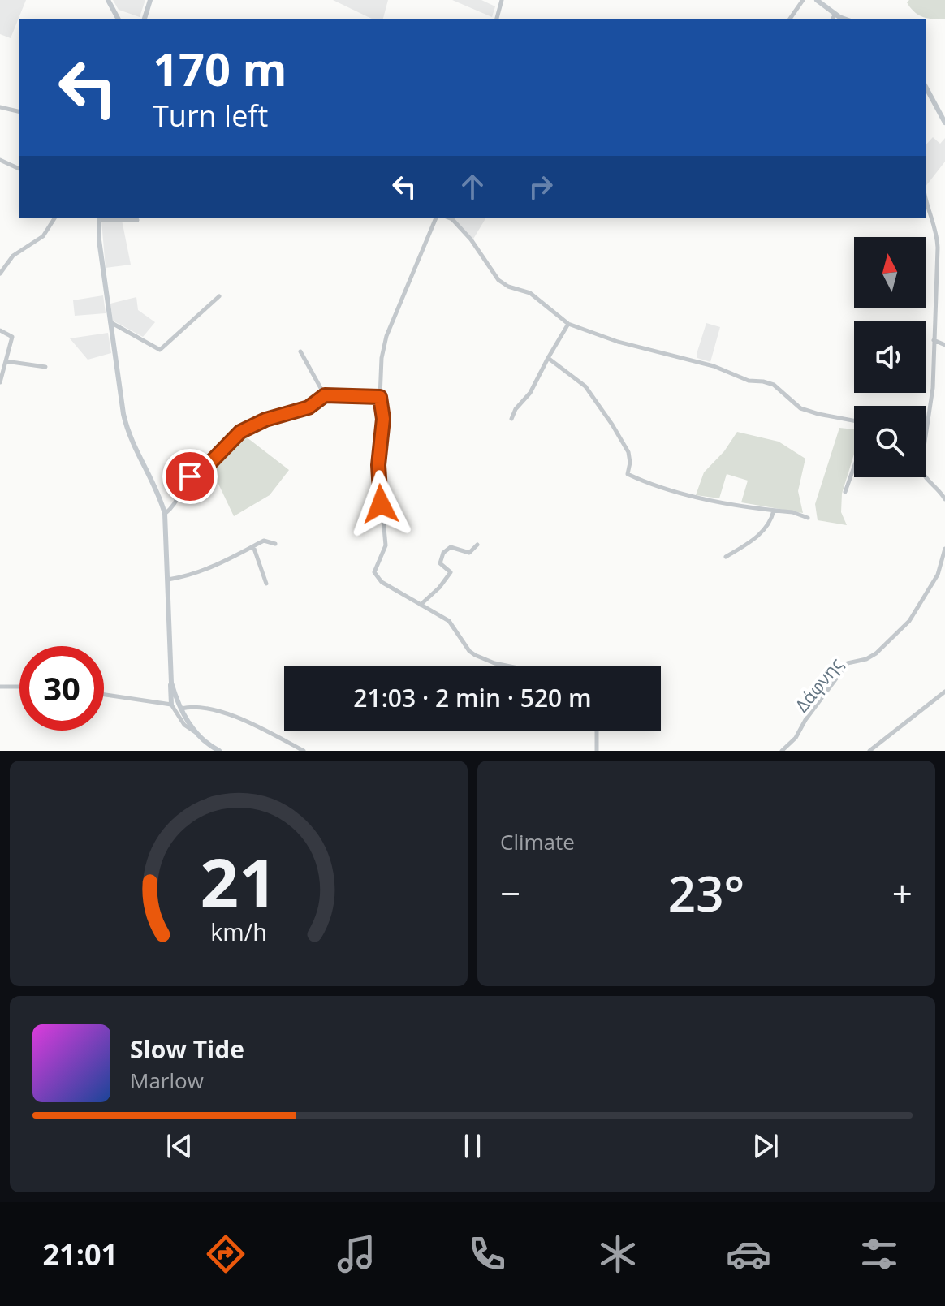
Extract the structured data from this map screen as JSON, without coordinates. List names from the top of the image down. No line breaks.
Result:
{"streets":{"street":["Δάφνης"]},"north":"top","page":{"turn":["170 m","Turn left"],"limit":"30","trip":"21:03 · 2 min · 520 m","tile":"Climate","heat":["−","23°","+"],"song":["Slow Tide","Marlow"],"tabs":"21:01","gauge":["21","km/h"]}}
